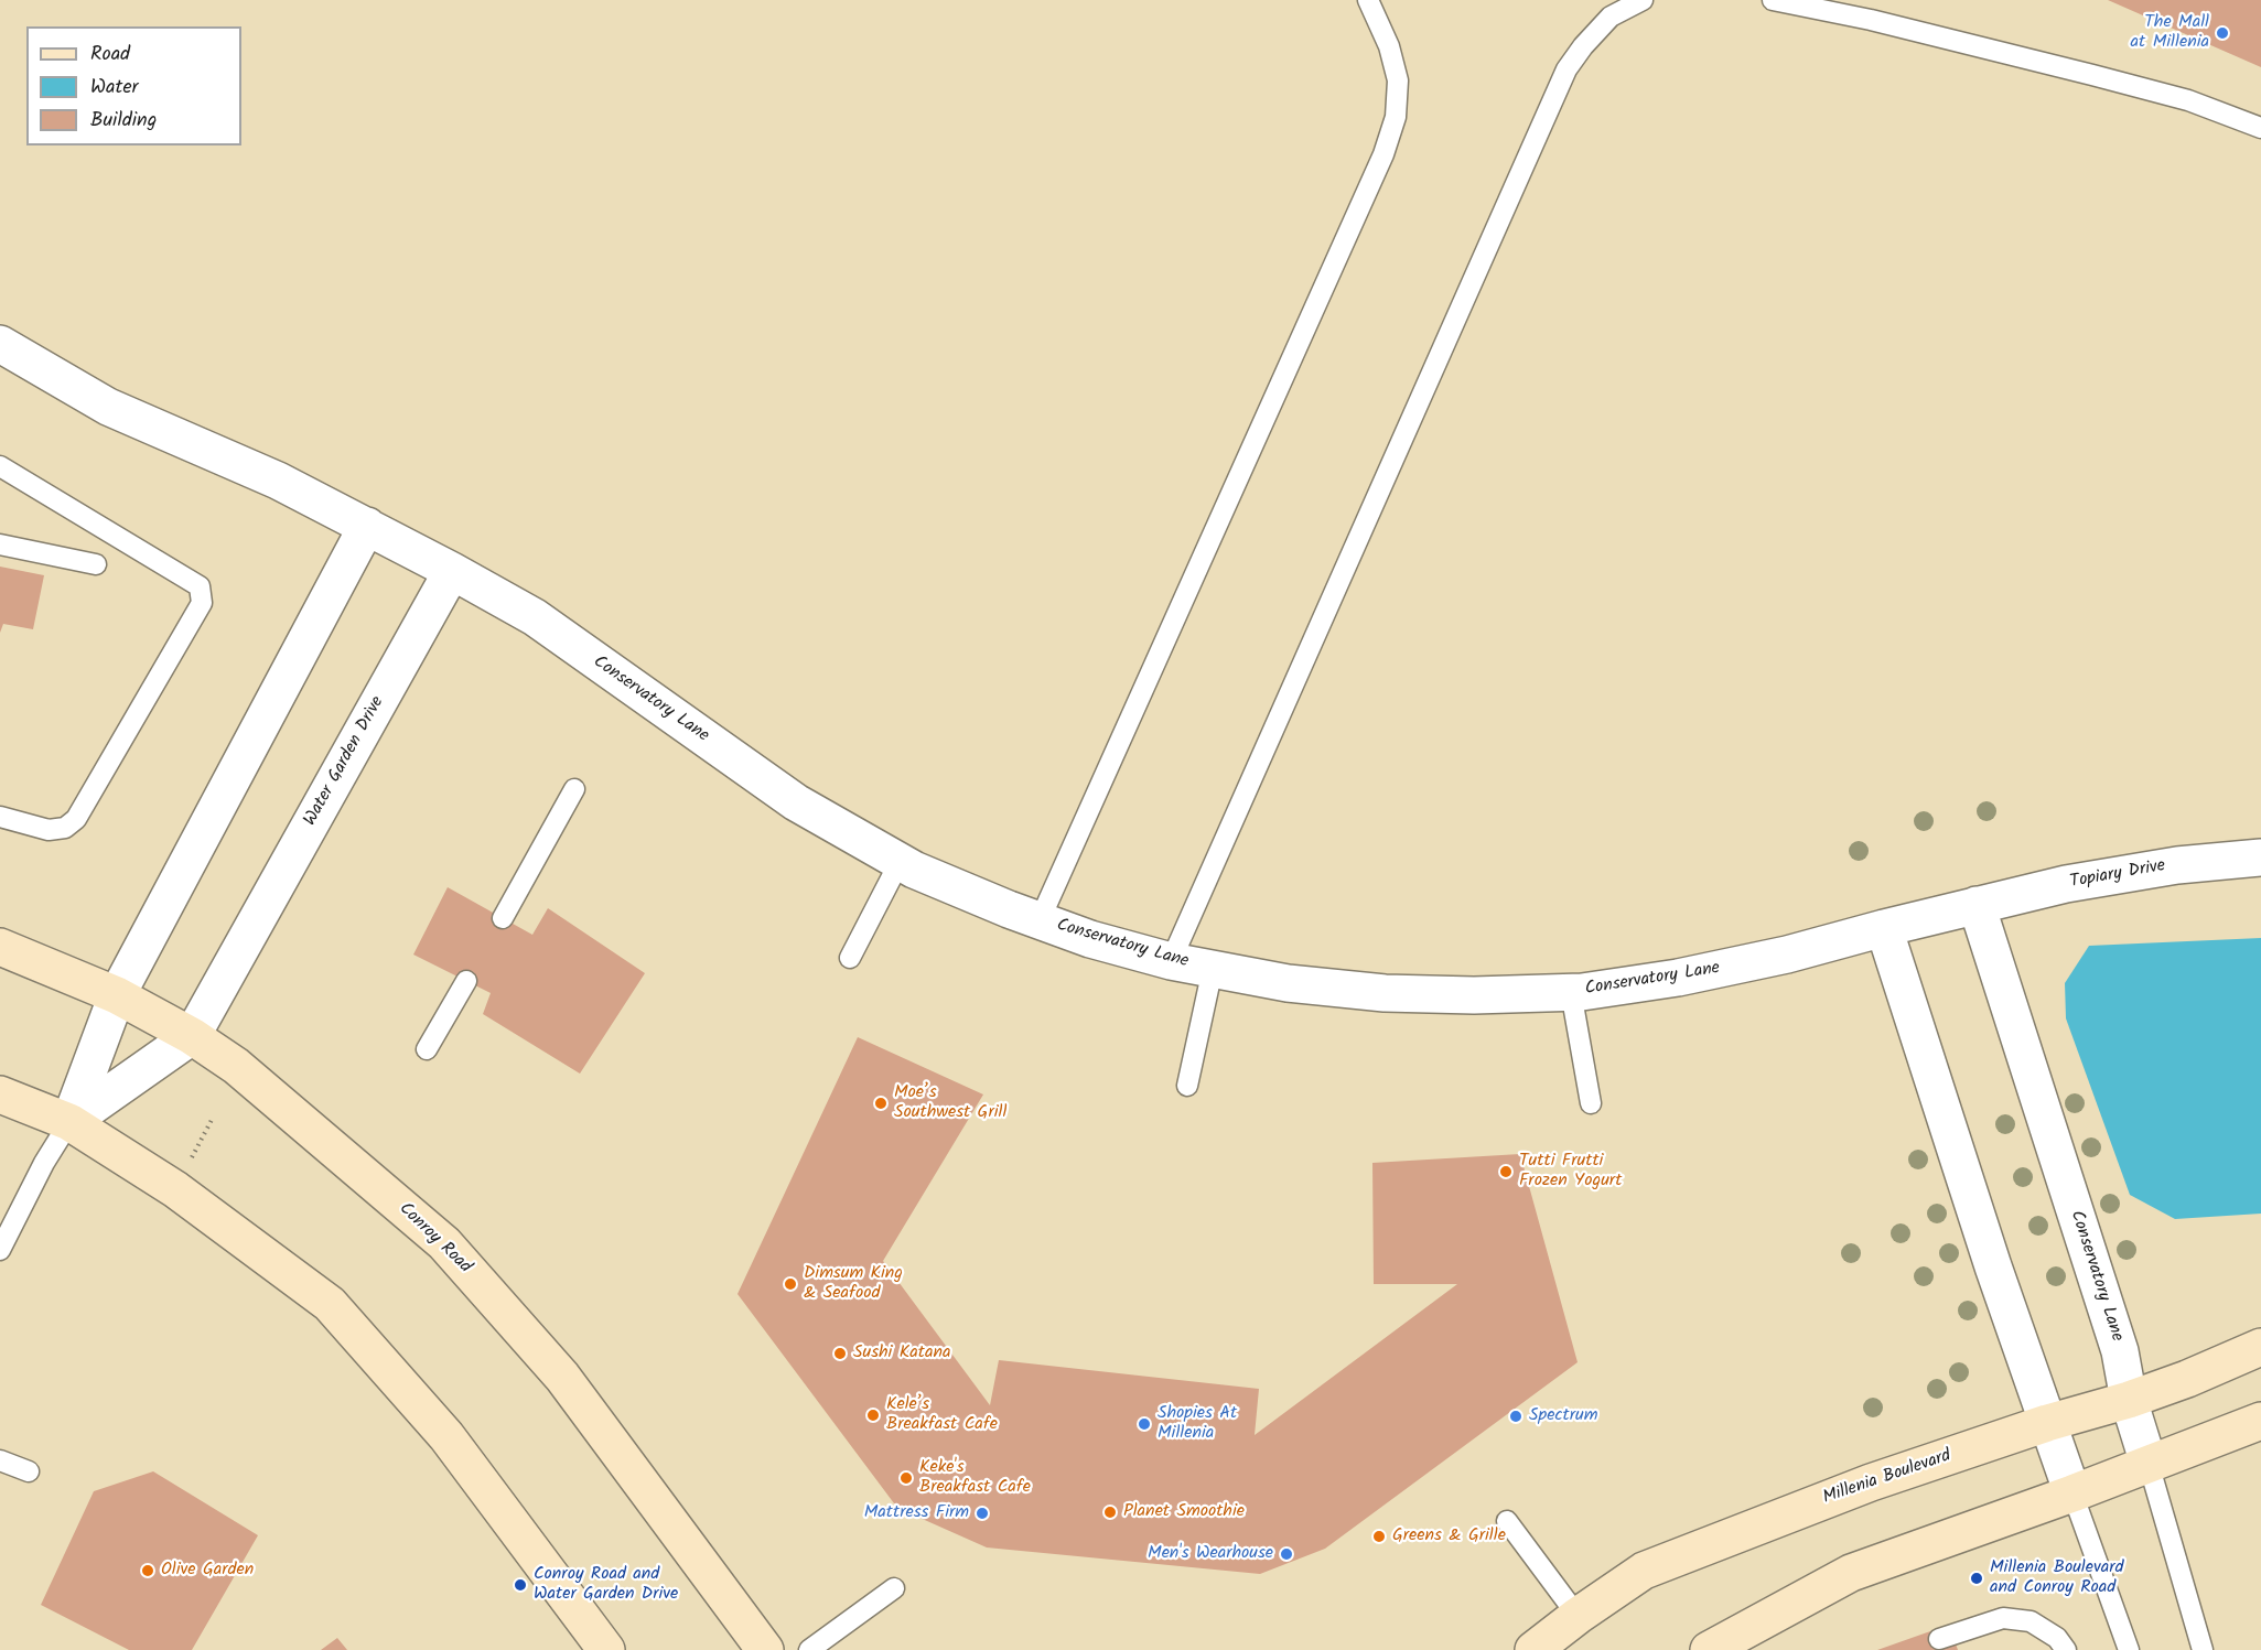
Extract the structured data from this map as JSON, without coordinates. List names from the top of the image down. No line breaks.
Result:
{"streets":{"main road":["Conroy Road","Millenia Boulevard"],"street":["Conservatory Lane","Water Garden Drive","Topiary Drive"]},"crossings":[["Conservatory Lane","Water Garden Drive"],["Conservatory Lane","Topiary Drive"],["Conservatory Lane","Millenia Boulevard"],["Water Garden Drive","Conroy Road"]],"places":["The Mall at Millenia","Moe’s Southwest Grill","Tutti Frutti Frozen Yogurt","Dimsum King & Seafood","Sushi Katana","Kele’s Breakfast Cafe","Spectrum","Shopies At Millenia","Keke's Breakfast Cafe","Planet Smoothie","Mattress Firm","Greens & Grille","Men's Wearhouse","Olive Garden","Millenia Boulevard and Conroy Road","Conroy Road and Water Garden Drive"],"legend":["Road","Water","Building"]}
